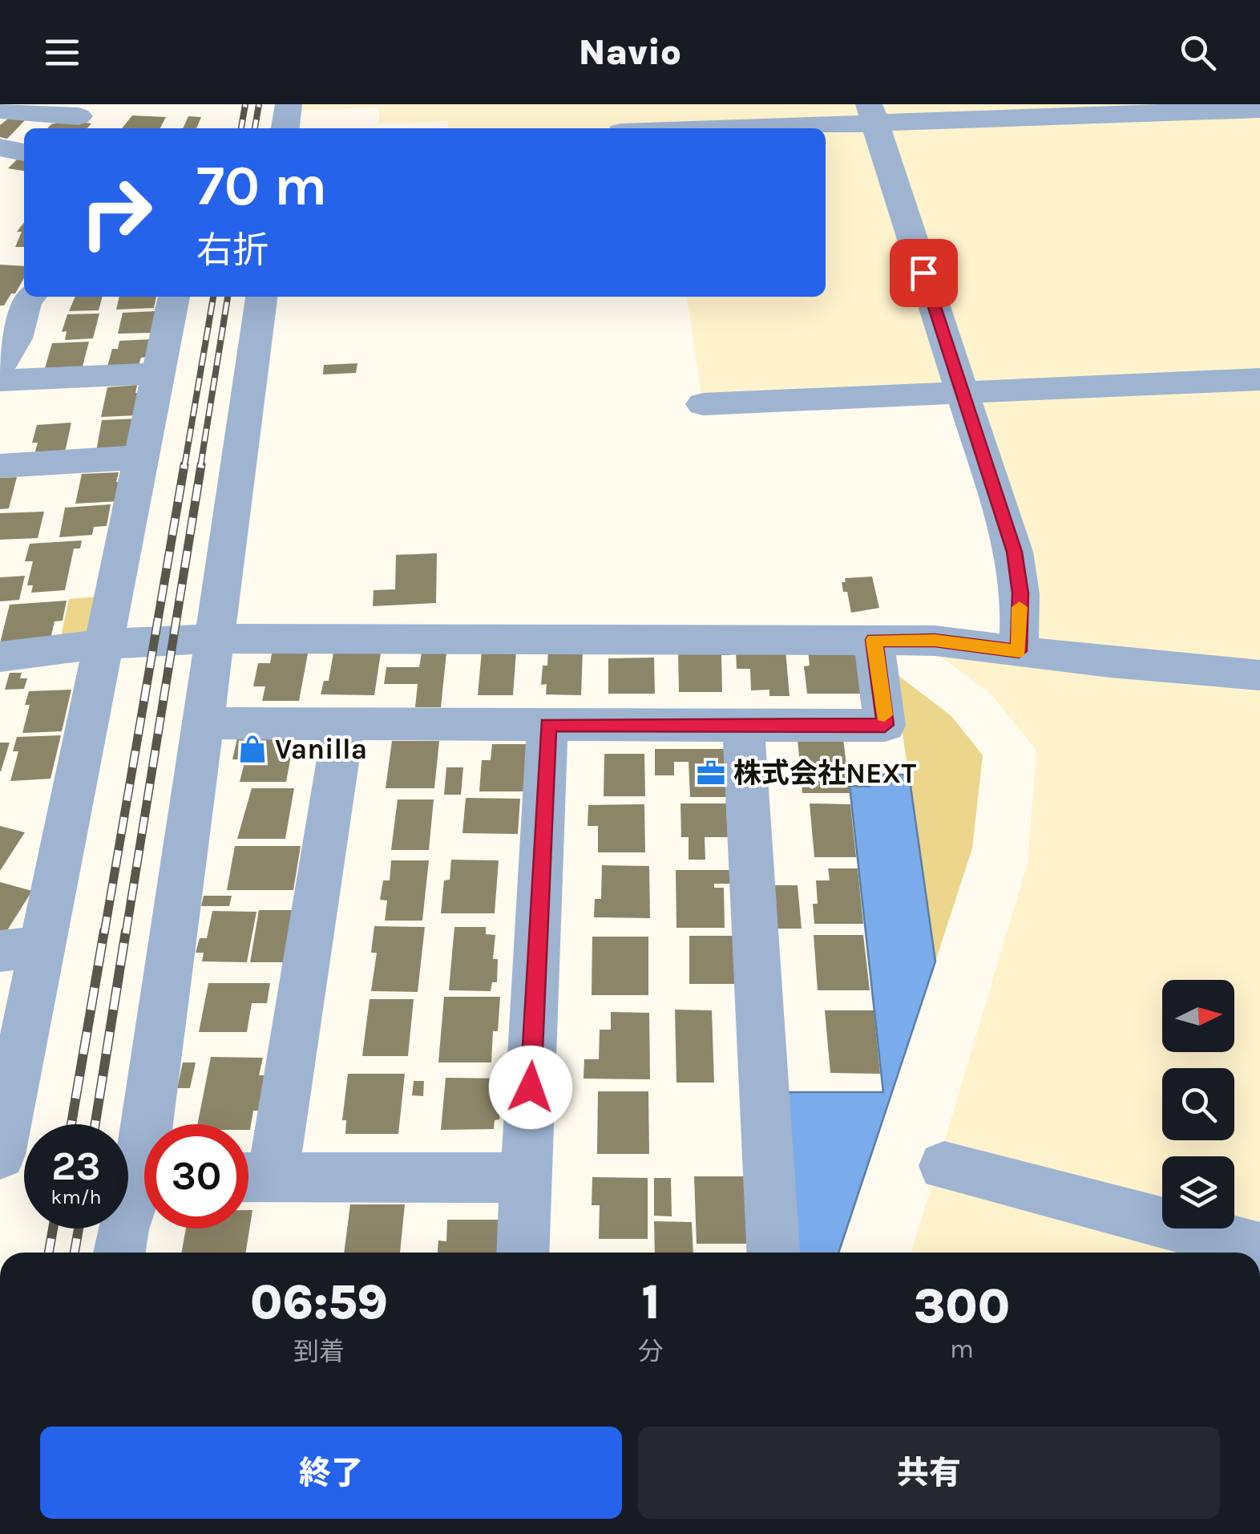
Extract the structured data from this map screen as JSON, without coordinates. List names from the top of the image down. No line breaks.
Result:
{"places":{"shop":["Vanilla"],"office":["株式会社NEXT"]},"north":"right","page":{"header":"Navio","turn":["70 m","右折"],"speed":"23 km/h","limit":"30","eta":["06:59","到着","1","分","300","m"],"buttons":["終了","共有"]}}
